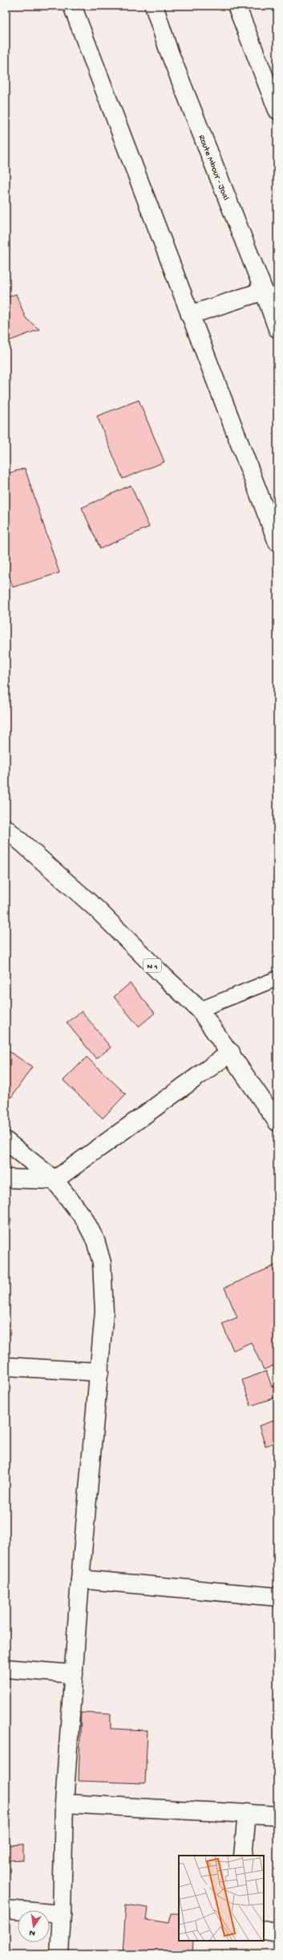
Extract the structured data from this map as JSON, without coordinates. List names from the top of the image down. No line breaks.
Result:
{"streets":{"main road":["Route Mbour - Joal","N 1"]},"north":"bottom"}
